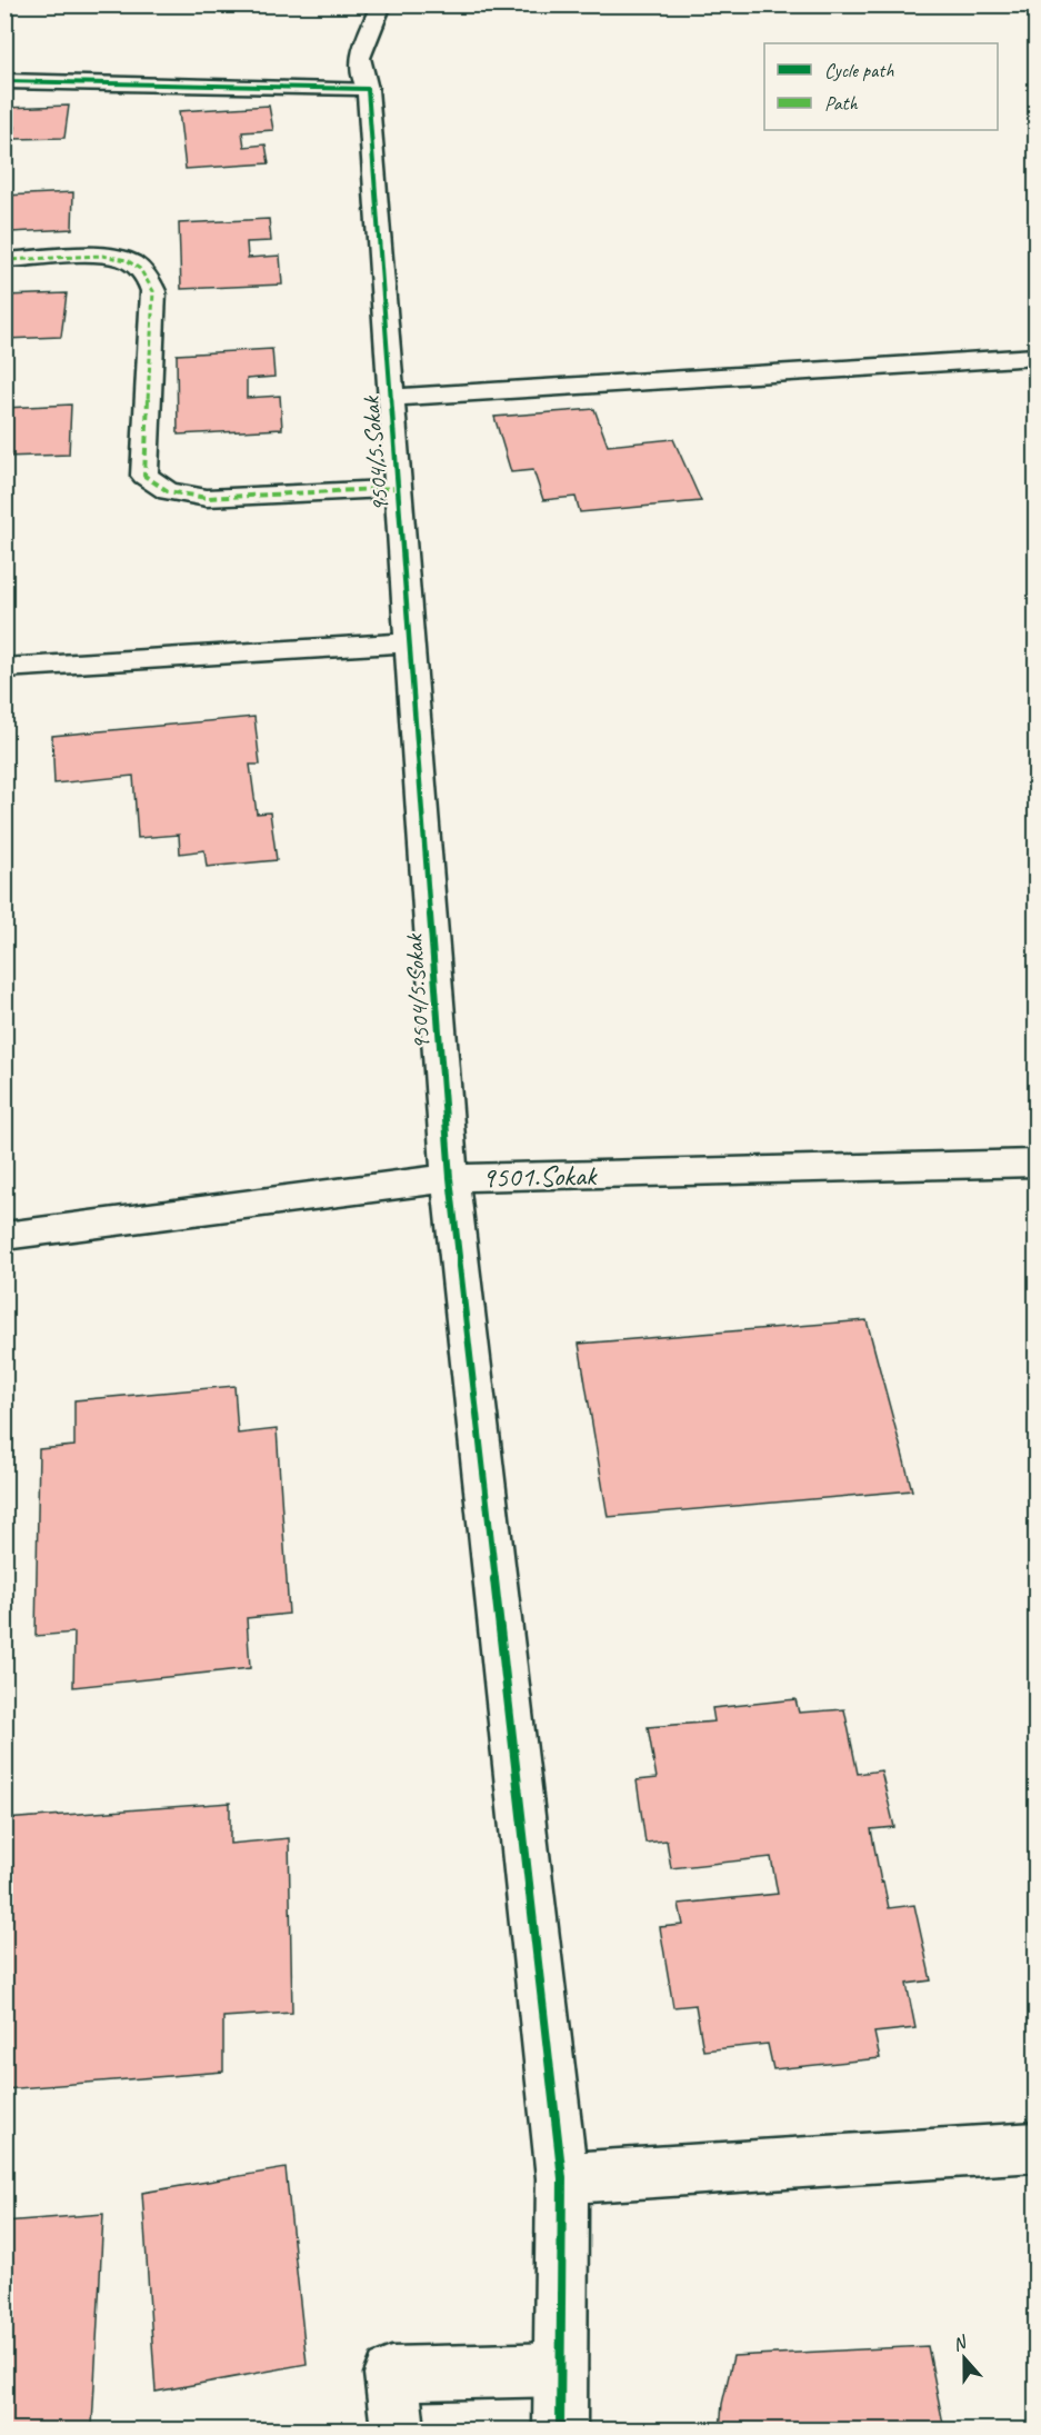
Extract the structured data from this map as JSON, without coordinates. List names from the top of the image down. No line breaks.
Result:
{"streets":{"street":["9504/5.Sokak","9501.Sokak"]},"crossings":[["9504/5.Sokak","9501.Sokak"]],"legend":["Cycle path","Path"],"north":"top"}
